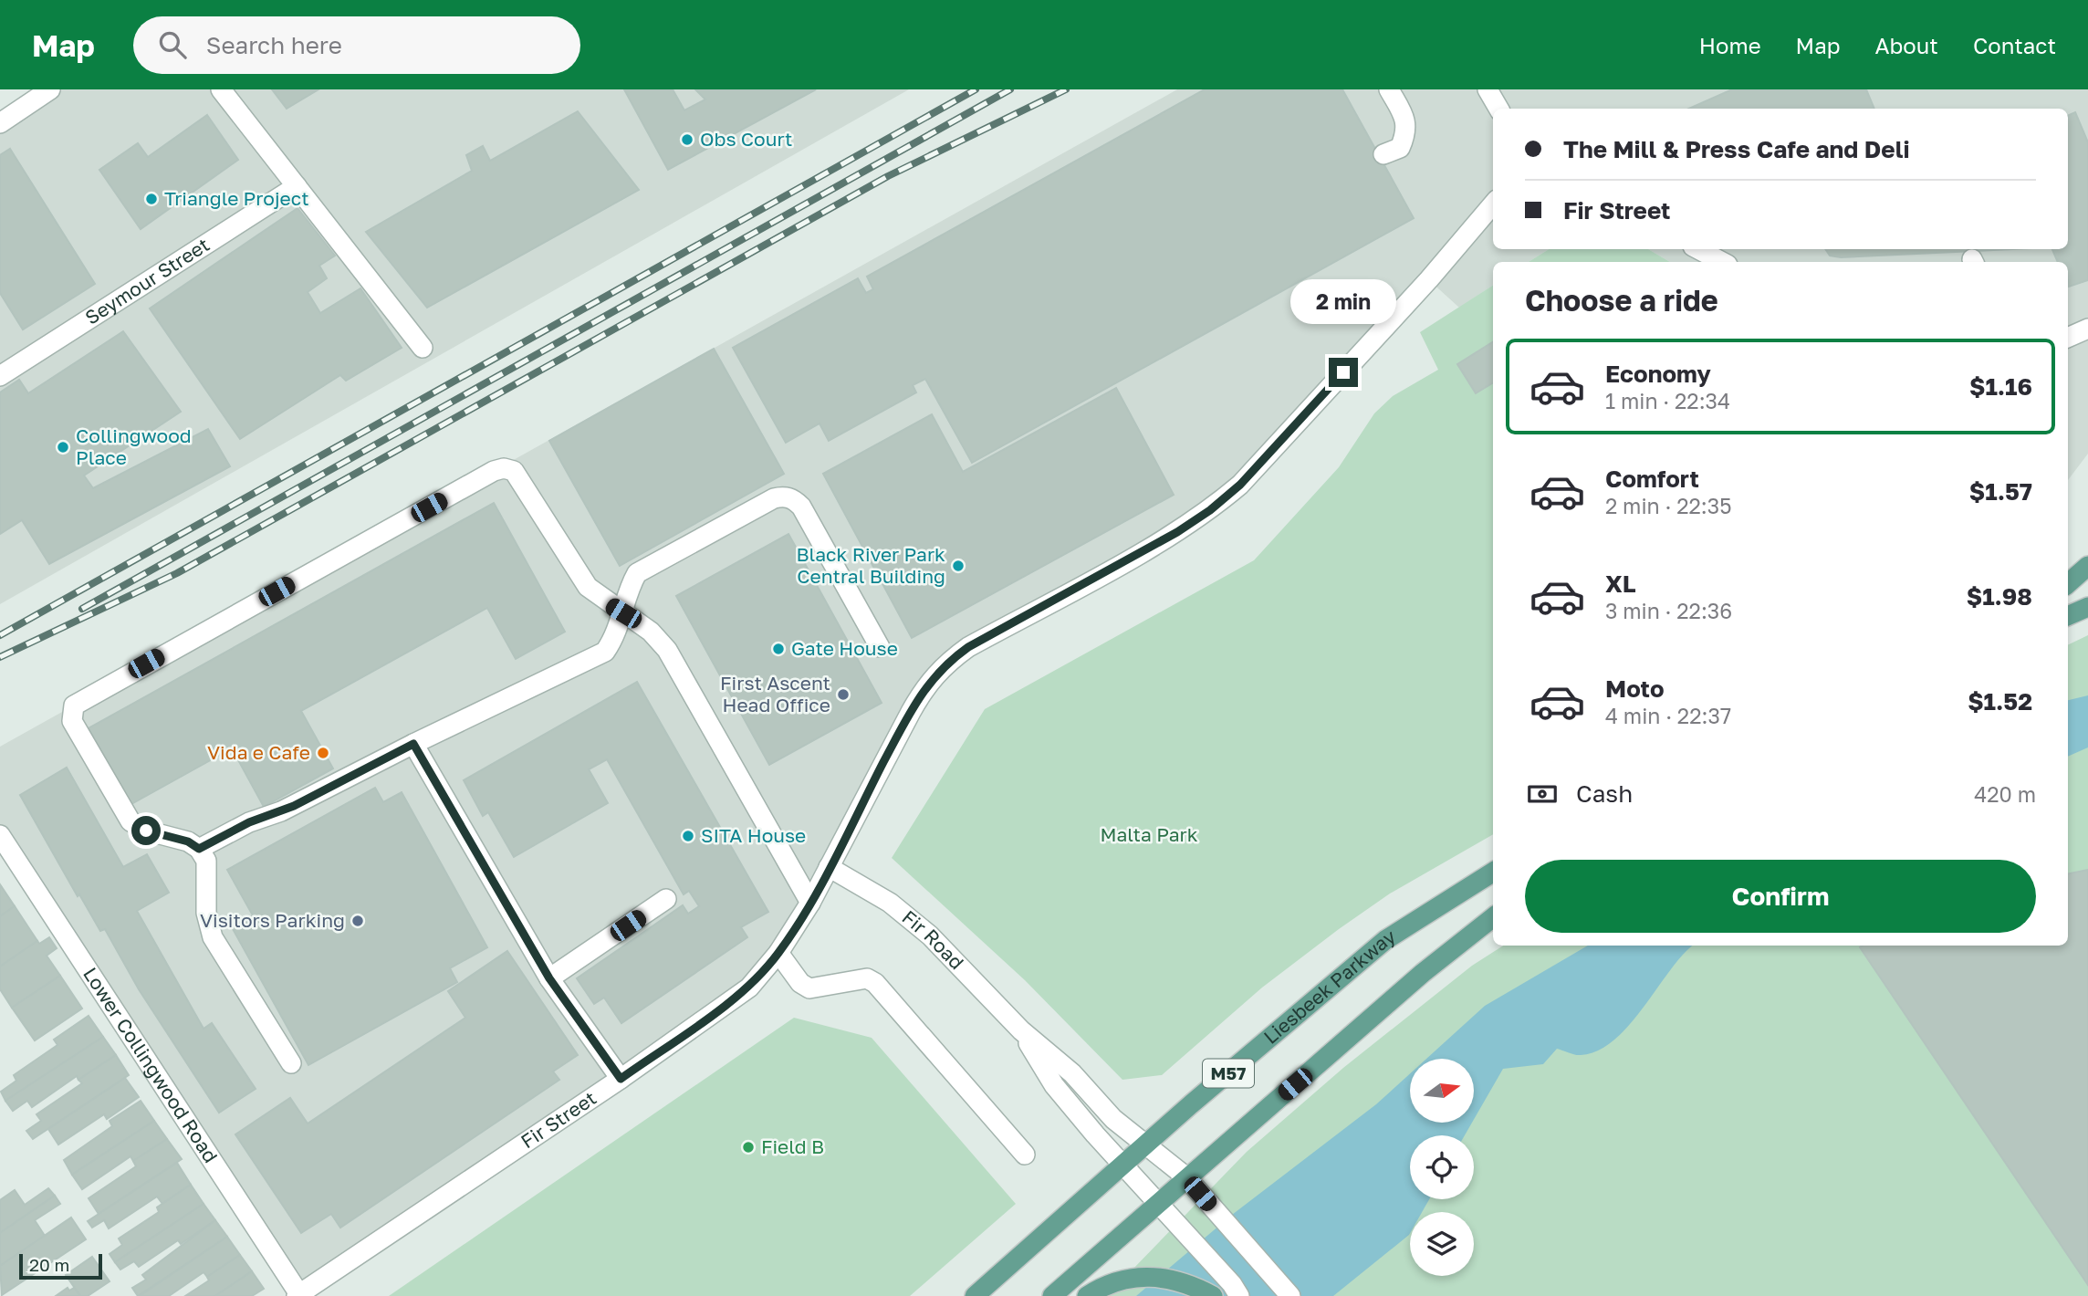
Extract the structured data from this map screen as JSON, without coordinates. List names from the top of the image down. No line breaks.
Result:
{"streets":{"main road":["Liesbeek Parkway","M57"],"street":["Seymour Street","Fir Road","Lower Collingwood Road","Fir Street"]},"crossings":[["Fir Road","Liesbeek Parkway"],["Fir Road","M57"],["Fir Road","Fir Street"],["Lower Collingwood Road","Fir Street"]],"parks":["Malta Park"],"places":["Obs Court","Triangle Project","Collingwood Place","Black River Park Central Building","Gate House","First Ascent Head Office","Vida e Cafe","SITA House","Visitors Parking","Field B"],"scale_bar":"20 m","north":"right","page":{"header":"Map","search":"Search here","nav":["Home","Map","About","Contact"],"banner":["The Mill & Press Cafe and Deli","Fir Street"],"heading":"Choose a ride","bubble":"2 min","list":[{"name":"Economy","note":"1 min · 22:34","value":"$1.16"},{"name":"Comfort","note":"2 min · 22:35","value":"$1.57"},{"name":"XL","note":"3 min · 22:36","value":"$1.98"},{"name":"Moto","note":"4 min · 22:37","value":"$1.52"}],"pay":["Cash","420 m"],"buttons":"Confirm","scale":"20 m"}}
